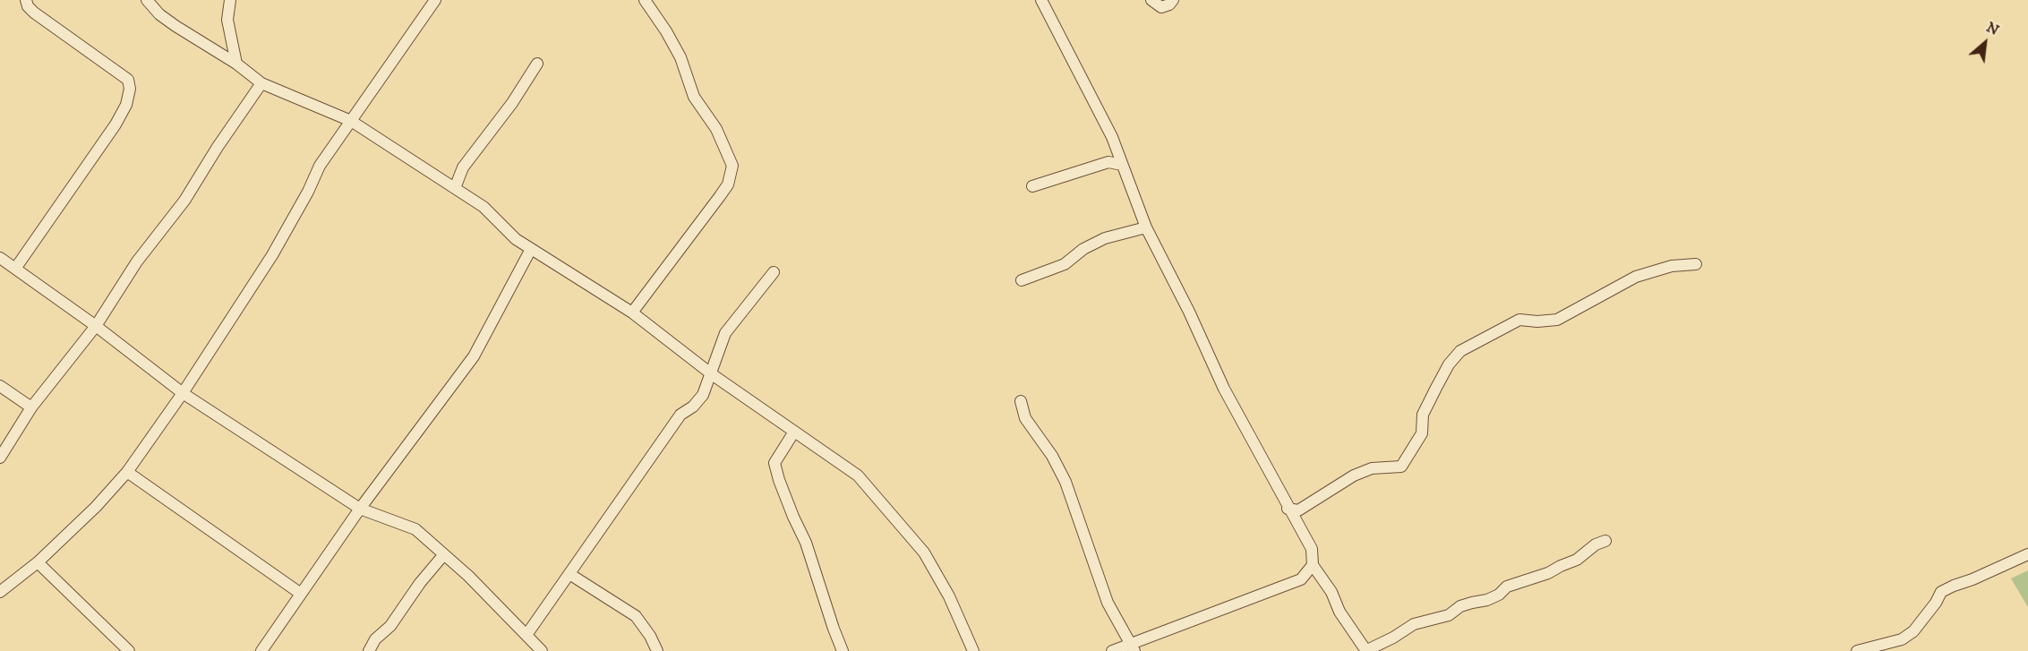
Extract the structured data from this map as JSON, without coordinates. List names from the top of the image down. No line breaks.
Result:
{"north":"top right"}
